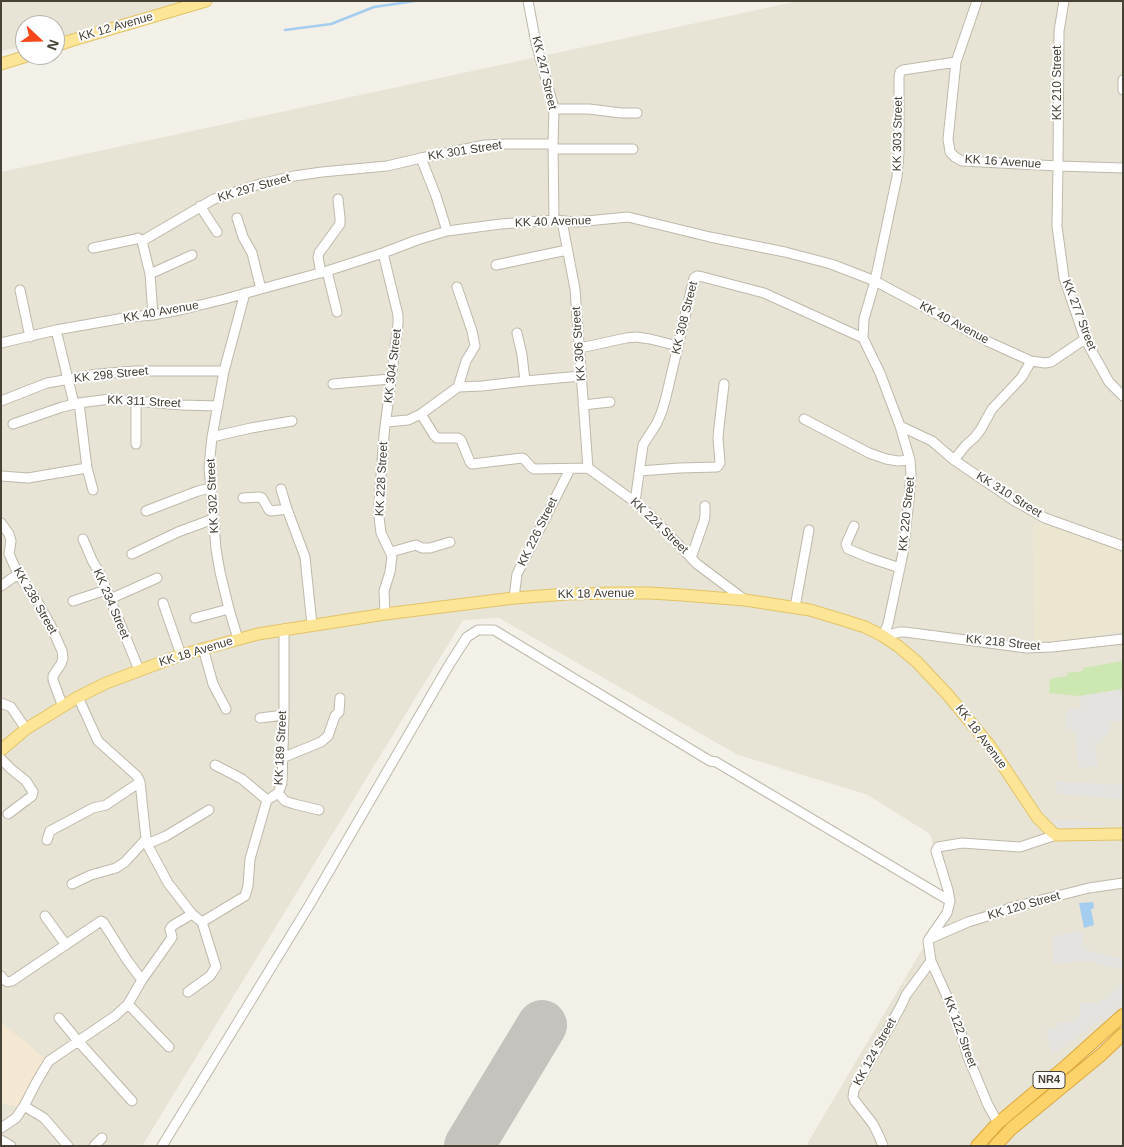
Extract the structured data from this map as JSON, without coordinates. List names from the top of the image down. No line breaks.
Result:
{"streets":{"highway":["NR4"],"main road":["KK 12 Avenue","KK 18 Avenue"],"street":["KK 247 Street","KK 210 Street","KK 303 Street","KK 301 Street","KK 16 Avenue","KK 297 Street","KK 40 Avenue","KK 277 Street","KK 308 Street","KK 306 Street","KK 304 Street","KK 298 Street","KK 311 Street","KK 228 Street","KK 310 Street","KK 302 Street","KK 220 Street","KK 224 Street","KK 226 Street","KK 236 Street","KK 234 Street","KK 218 Street","KK 189 Street","KK 120 Street","KK 122 Street","KK 124 Street"]},"crossings":[["KK 247 Street","KK 301 Street"],["KK 210 Street","KK 16 Avenue"],["KK 210 Street","KK 277 Street"],["KK 303 Street","KK 16 Avenue"],["KK 303 Street","KK 40 Avenue"],["KK 301 Street","KK 297 Street"],["KK 16 Avenue","KK 277 Street"],["KK 40 Avenue","KK 277 Street"],["KK 40 Avenue","KK 306 Street"],["KK 40 Avenue","KK 304 Street"],["KK 40 Avenue","KK 302 Street"],["KK 308 Street","KK 220 Street"],["KK 308 Street","KK 224 Street"],["KK 306 Street","KK 224 Street"],["KK 304 Street","KK 228 Street"],["KK 298 Street","KK 302 Street"],["KK 311 Street","KK 302 Street"],["KK 310 Street","KK 220 Street"],["KK 302 Street","KK 18 Avenue"],["KK 220 Street","KK 18 Avenue"],["KK 220 Street","KK 218 Street"],["KK 224 Street","KK 18 Avenue"],["KK 226 Street","KK 18 Avenue"],["KK 18 Avenue","KK 236 Street"],["KK 18 Avenue","KK 234 Street"],["KK 18 Avenue","KK 218 Street"],["KK 18 Avenue","KK 189 Street"],["KK 120 Street","KK 122 Street"],["KK 122 Street","KK 124 Street"],["KK 122 Street","NR4"]],"north":"right"}
